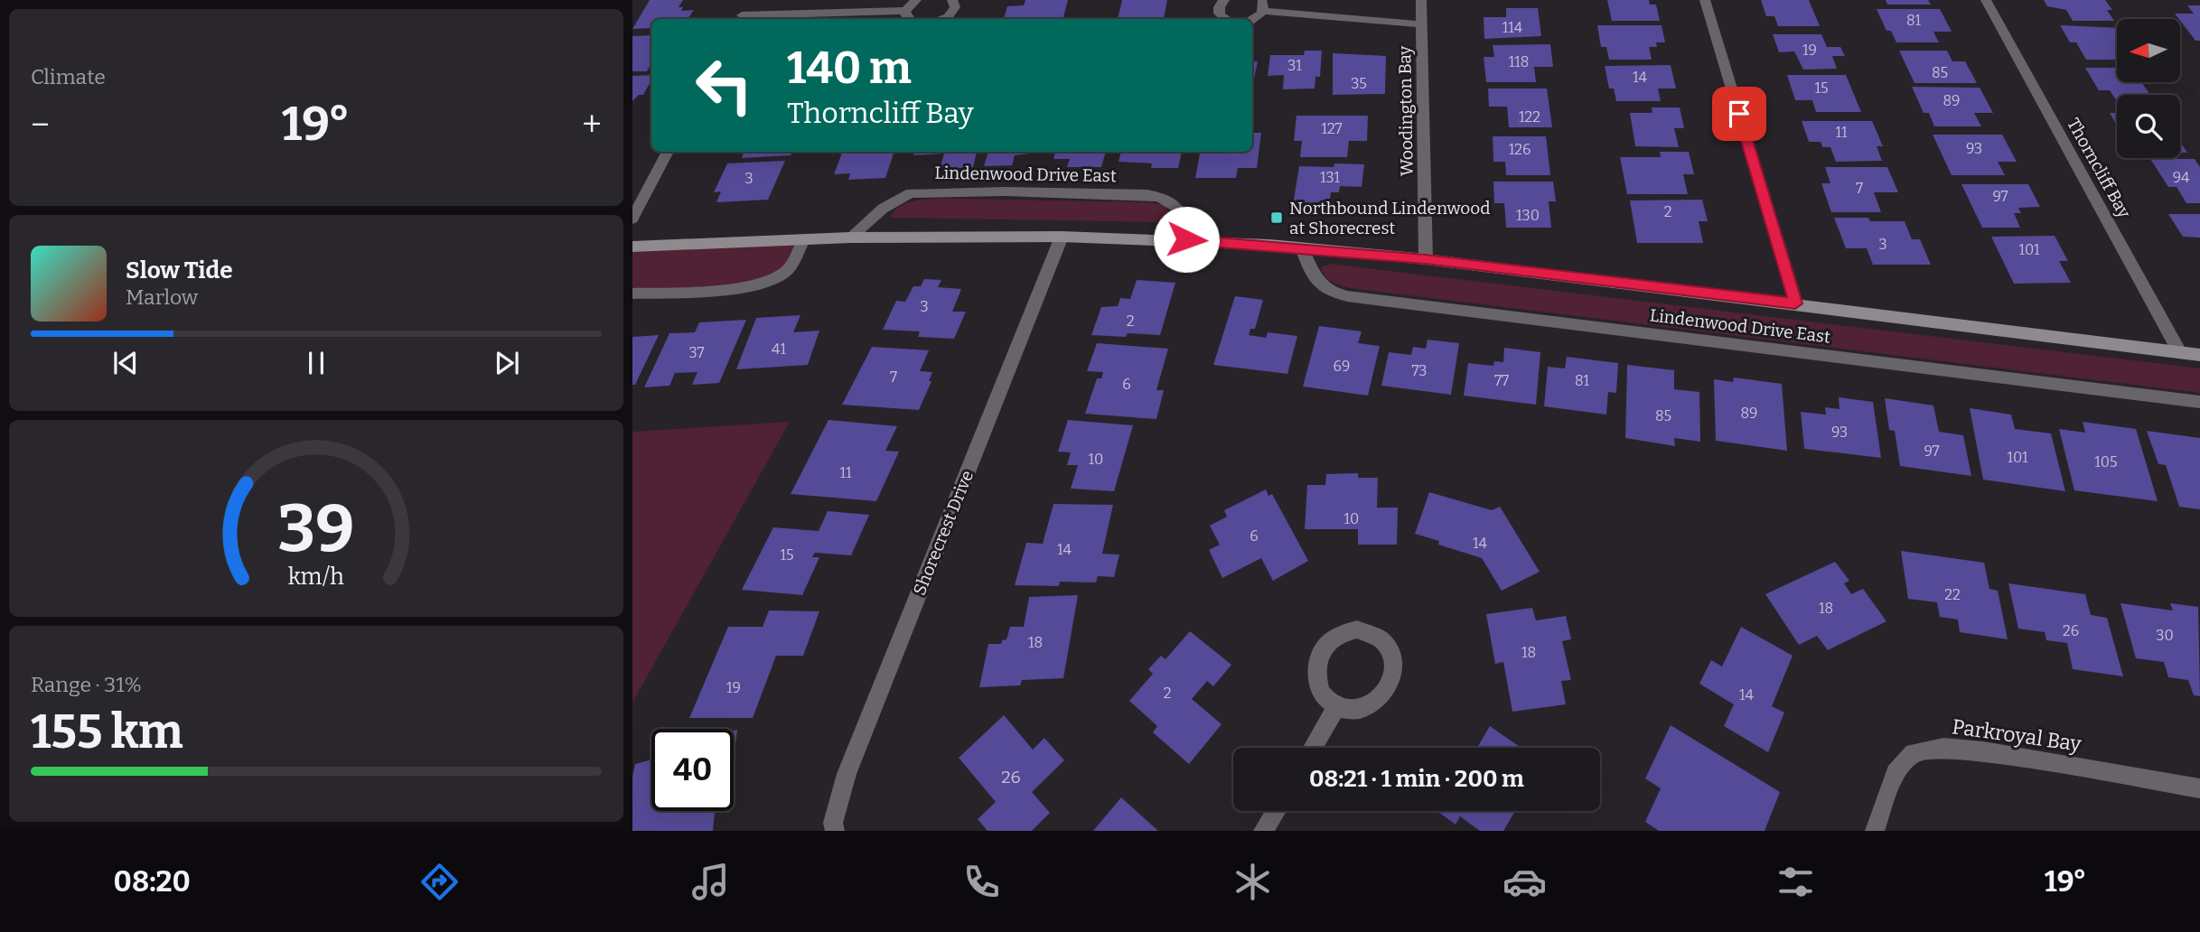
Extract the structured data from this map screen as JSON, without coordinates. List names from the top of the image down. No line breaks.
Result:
{"streets":{"street":["Woodington Bay","Thorncliff Bay","Lindenwood Drive East","Shorecrest Drive","Parkroyal Bay"]},"crossings":[["Woodington Bay","Lindenwood Drive East"],["Thorncliff Bay","Lindenwood Drive East"],["Lindenwood Drive East","Shorecrest Drive"]],"places":{"transit":["Northbound Lindenwood at Shorecrest"]},"house_numbers":["81","114","19","118","31","85","14","35","15","89","122","127","11","93","126","131","94","3","7","97","2","130","3","101","3","2","41","37","69","73","7","77","81","6","89","85","93","97","101","10","105","11","10","6","14","14","15","22","18","26","30","18","18","19","2","14","26"],"north":"left","page":{"tile":["Climate",["Range · 31%","155 km"]],"turn":["140 m","Thorncliff Bay"],"heat":["−","19°","+"],"song":["Slow Tide","Marlow"],"limit":"40","trip":"08:21 · 1 min · 200 m","tabs":["08:20","19°"],"gauge":["39","km/h"]}}
